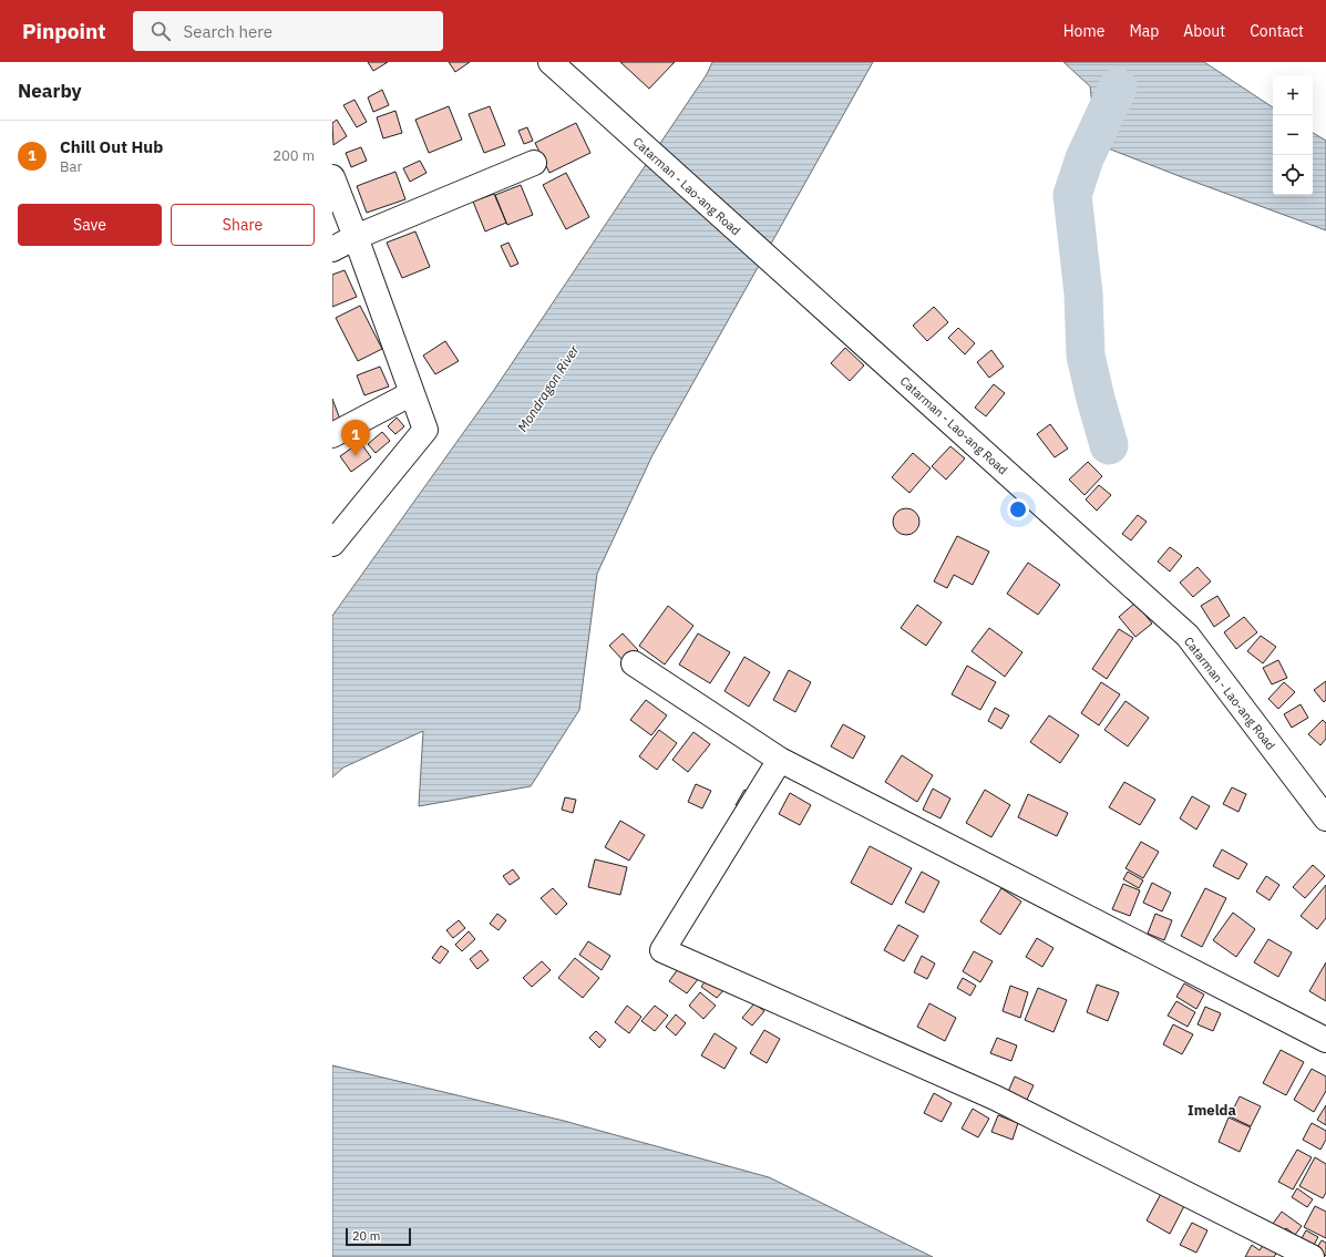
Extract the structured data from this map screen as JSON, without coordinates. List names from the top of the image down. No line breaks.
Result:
{"streets":{"street":["Catarman - Lao-ang Road"]},"districts":["Imelda"],"water":["Mondragon River"],"scale_bar":"20 m","page":{"header":"Pinpoint","search":"Search here","nav":["Home","Map","About","Contact"],"heading":"Nearby","map_buttons":["+","−"],"list":[{"mark":"1","name":"Chill Out Hub","note":"Bar","value":"200 m"}],"buttons":["Save","Share"],"pins":"1","scale":"20 m"}}
